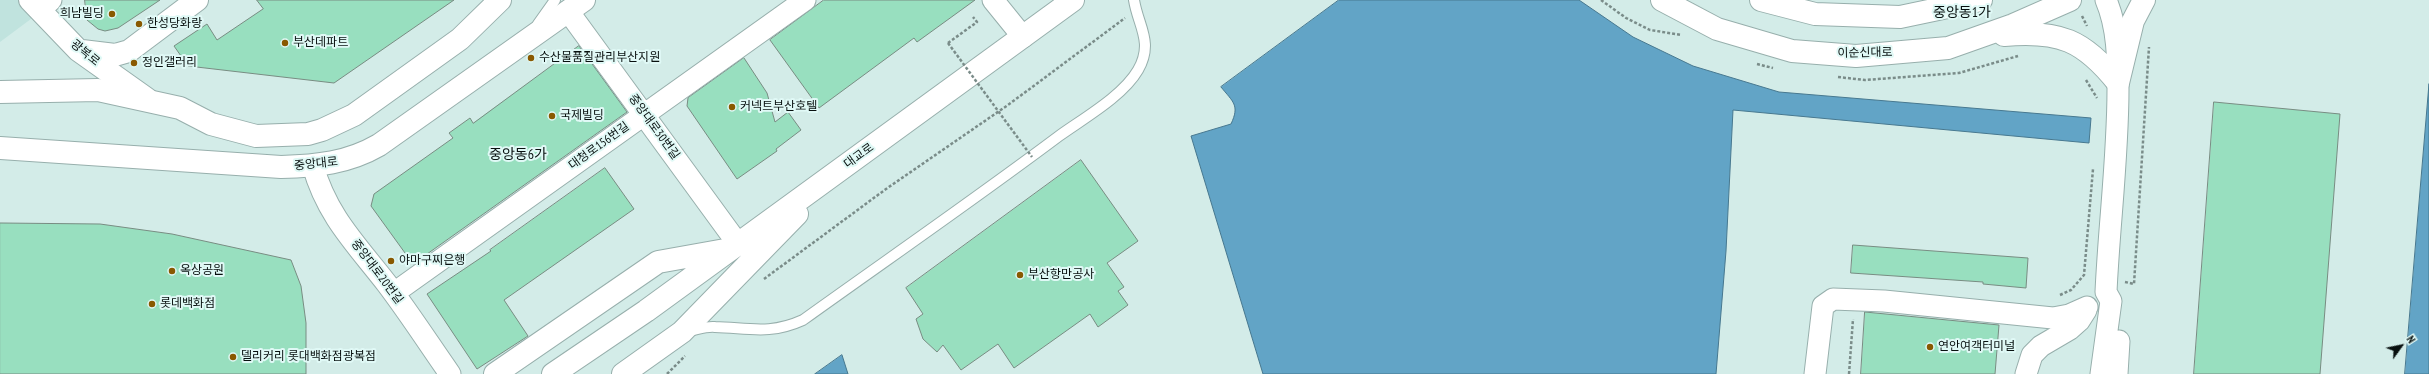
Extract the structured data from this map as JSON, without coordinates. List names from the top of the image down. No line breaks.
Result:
{"streets":{"main road":["광복로","이순신대로","대교로","중앙대로"],"street":["중앙대로30번길","대청로156번길","중앙대로20번길"]},"crossings":[["중앙대로30번길","대청로156번길"],["중앙대로30번길","대교로"],["중앙대로30번길","중앙대로"],["대청로156번길","중앙대로20번길"],["중앙대로","중앙대로20번길"]],"districts":["중앙동1가","중앙동6가"],"places":["희남빌딩","한성당화랑","부산데파트","수산물품질관리부산지원","정인갤러리","커넥트부산호텔","국제빌딩","야마구찌은행","옥상공원","부산항만공사","롯데백화점","연안여객터미널","델리커리 롯대백화점광복점"],"north":"top right"}
